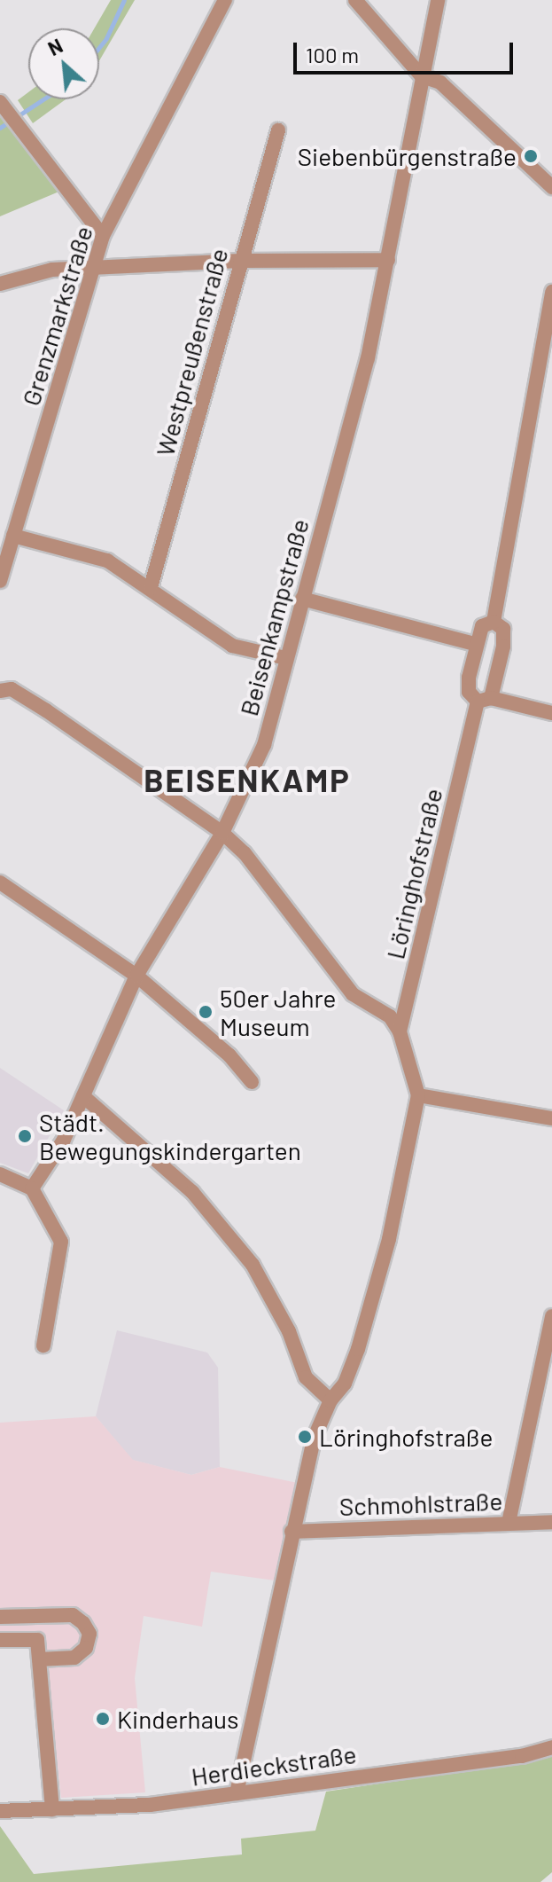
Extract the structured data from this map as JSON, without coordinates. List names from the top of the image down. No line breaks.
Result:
{"streets":{"street":["Grenzmarkstraße","Westpreußenstraße","Beisenkampstraße","Löringhofstraße","Schmohlstraße","Herdieckstraße"]},"crossings":[["Löringhofstraße","Schmohlstraße"],["Löringhofstraße","Herdieckstraße"]],"districts":["BEISENKAMP"],"places":["Siebenbürgenstraße","50er Jahre Museum","Städt. Bewegungskindergarten","Löringhofstraße","Kinderhaus"],"scale_bar":"100 m","north":"top left"}
